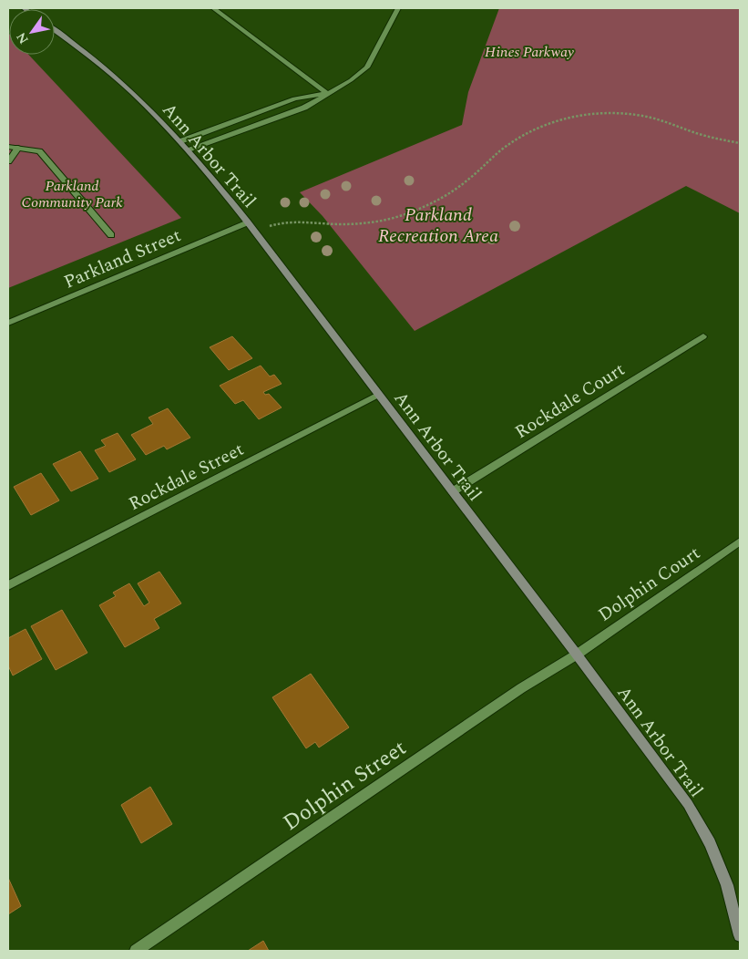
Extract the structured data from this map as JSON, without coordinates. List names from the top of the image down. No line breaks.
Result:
{"streets":{"street":["Ann Arbor Trail","Parkland Street","Rockdale Court","Rockdale Street","Dolphin Court","Dolphin Street"]},"crossings":[["Ann Arbor Trail","Parkland Street"],["Ann Arbor Trail","Rockdale Court"],["Ann Arbor Trail","Rockdale Street"],["Ann Arbor Trail","Dolphin Court"],["Ann Arbor Trail","Dolphin Street"],["Dolphin Court","Dolphin Street"]],"parks":["Hines Parkway","Parkland Community Park","Parkland Recreation Area"],"north":"bottom left"}
